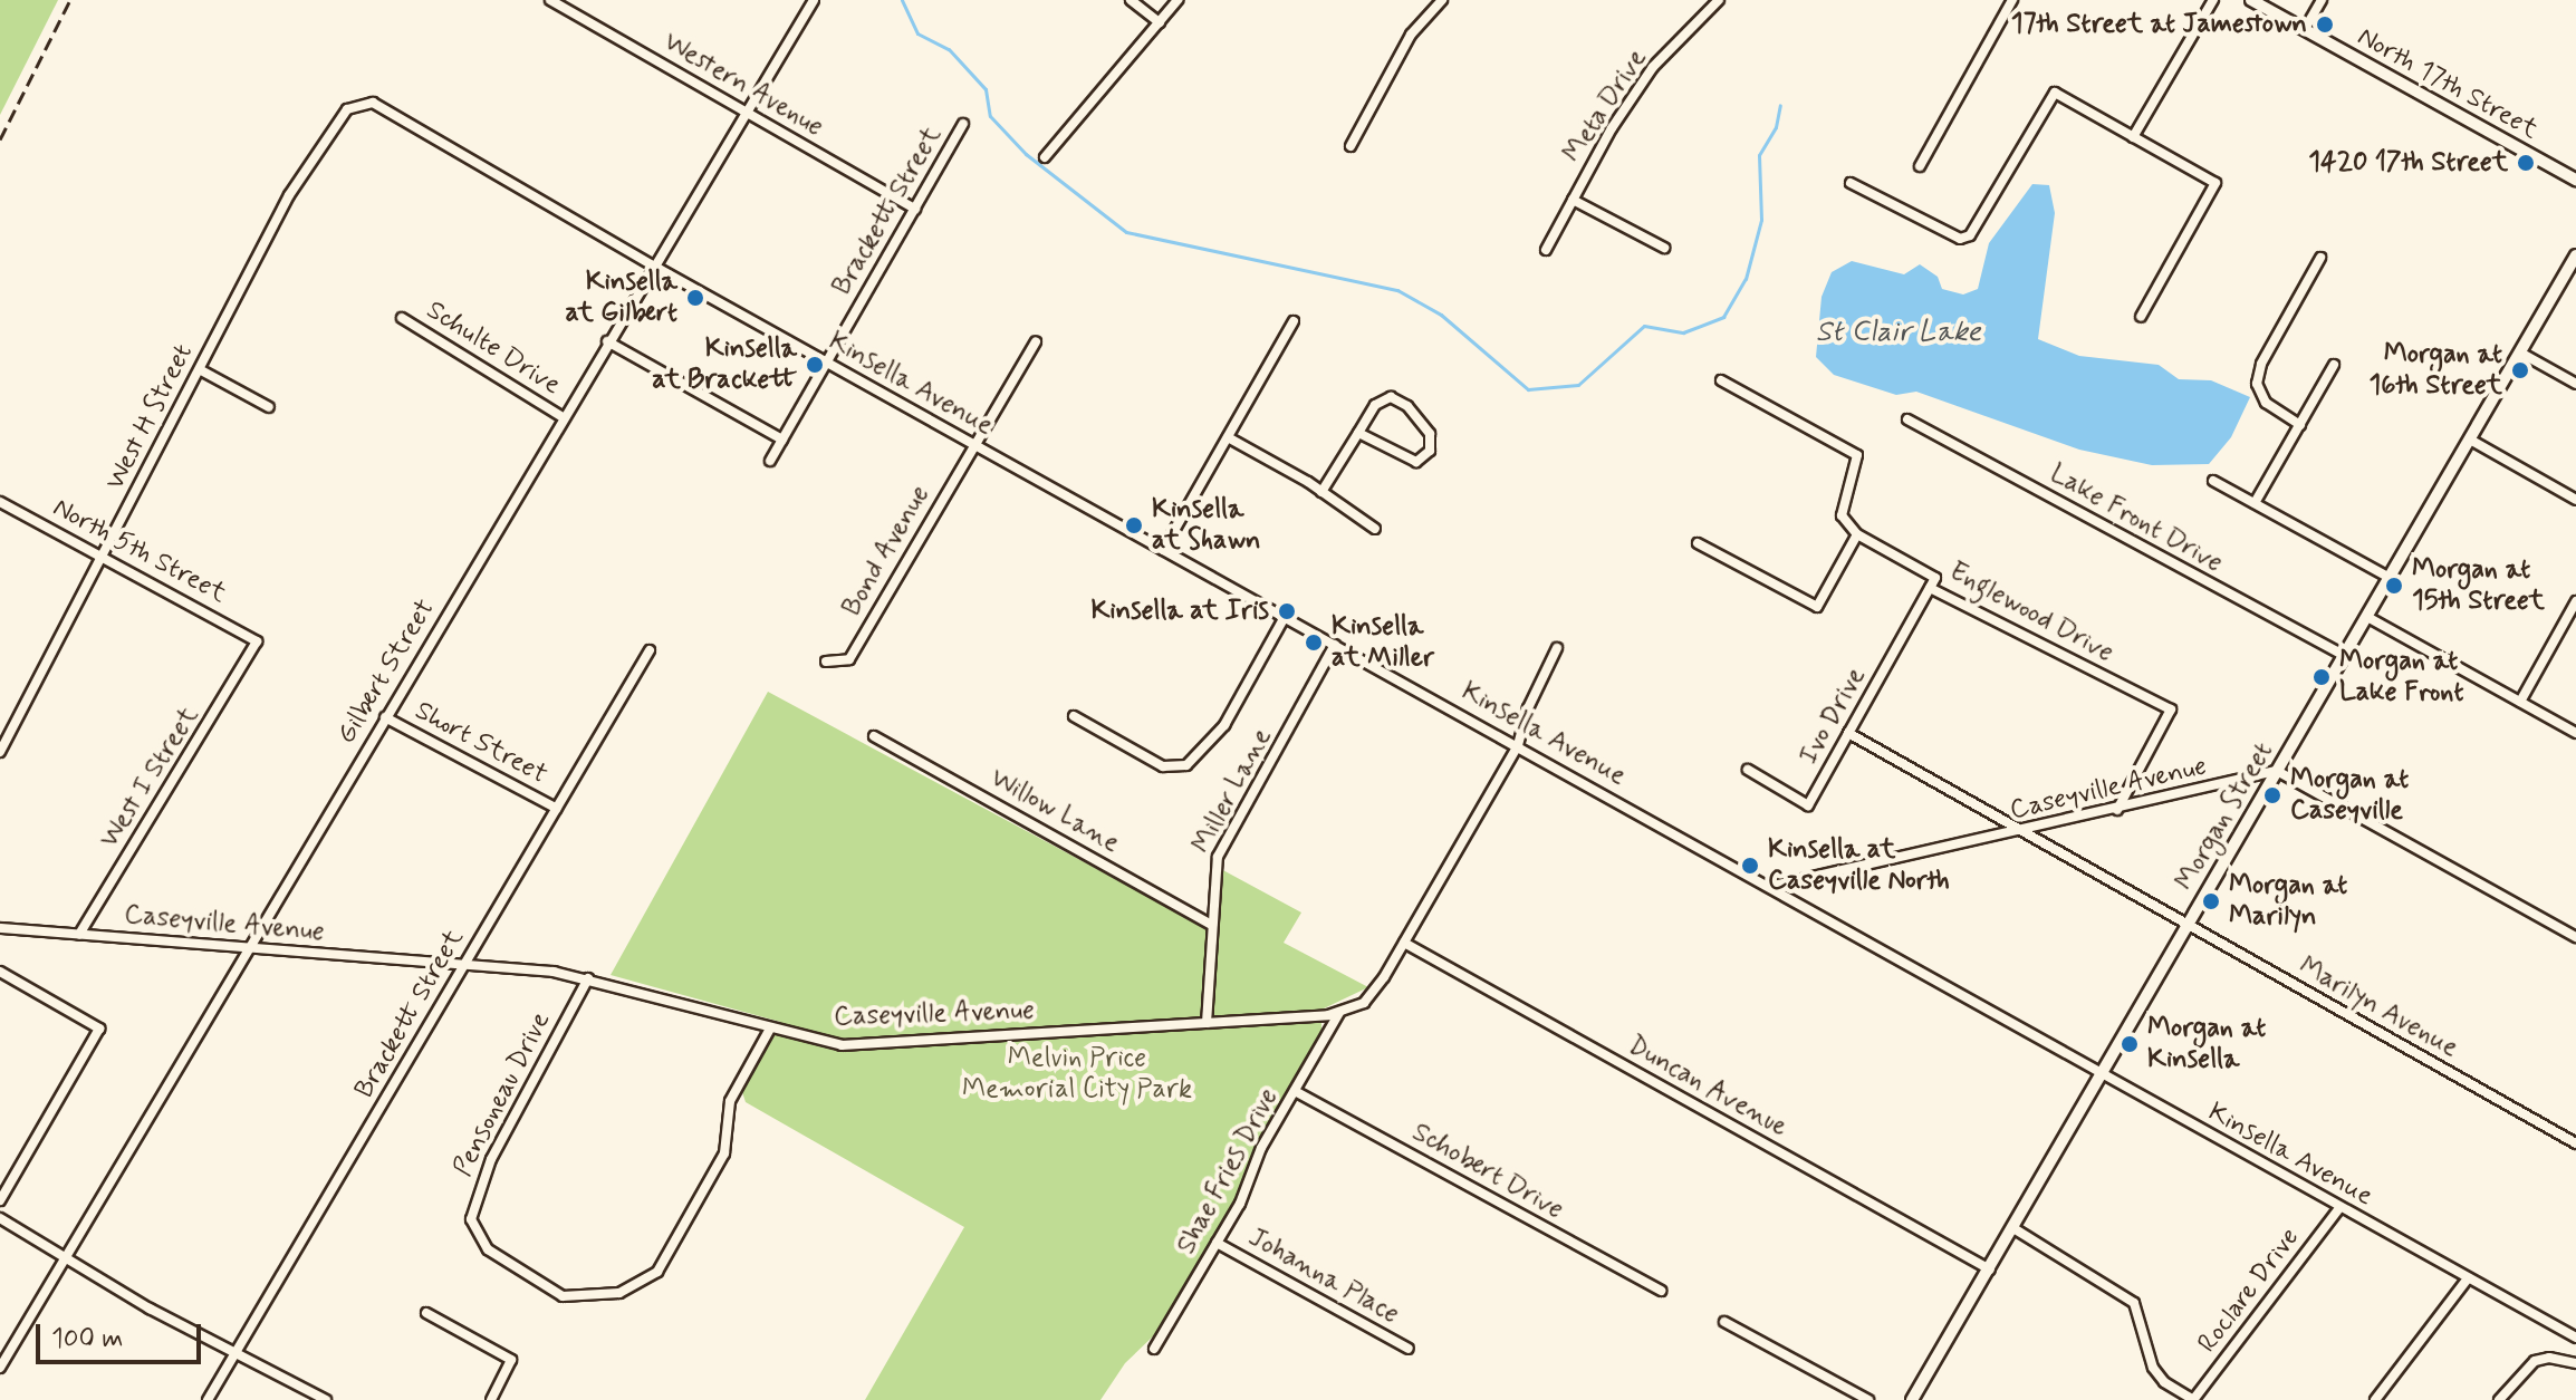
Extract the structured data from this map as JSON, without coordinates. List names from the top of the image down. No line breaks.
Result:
{"streets":{"street":["North 17th Street","Western Avenue","Meta Drive","Brackett Street","Schulte Drive","Kinsella Avenue","West H Street","Lake Front Drive","North 5th Street","Bond Avenue","Englewood Drive","Gilbert Street","Ivo Drive","Short Street","West I Street","Caseyville Avenue","Miller Lane","Willow Lane","Morgan Street","Marilyn Avenue","Duncan Avenue","Pensoneau Drive","Shae Fries Drive","Schobert Drive","Johanna Place","Roclare Drive"]},"crossings":[["Western Avenue","Brackett Street"],["Western Avenue","Gilbert Street"],["Brackett Street","Kinsella Avenue"],["Brackett Street","Short Street"],["Brackett Street","Caseyville Avenue"],["Schulte Drive","Gilbert Street"],["Kinsella Avenue","West H Street"],["Kinsella Avenue","Bond Avenue"],["Kinsella Avenue","Gilbert Street"],["Kinsella Avenue","Caseyville Avenue"],["Kinsella Avenue","Miller Lane"],["Kinsella Avenue","Morgan Street"],["Kinsella Avenue","Roclare Drive"],["West H Street","North 5th Street"],["Lake Front Drive","Morgan Street"],["North 5th Street","West I Street"],["Englewood Drive","Ivo Drive"],["Englewood Drive","Caseyville Avenue"],["Gilbert Street","Short Street"],["Gilbert Street","Caseyville Avenue"],["Ivo Drive","Marilyn Avenue"],["West I Street","Caseyville Avenue"],["Caseyville Avenue","Miller Lane"],["Caseyville Avenue","Morgan Street"],["Caseyville Avenue","Marilyn Avenue"],["Caseyville Avenue","Duncan Avenue"],["Caseyville Avenue","Pensoneau Drive"],["Caseyville Avenue","Shae Fries Drive"],["Miller Lane","Willow Lane"],["Morgan Street","Marilyn Avenue"],["Morgan Street","Duncan Avenue"],["Shae Fries Drive","Schobert Drive"],["Shae Fries Drive","Johanna Place"]],"water":["St Clair Lake"],"parks":["Melvin Price Memorial City Park"],"places":["17th Street at Jamestown","1420 17th Street","Kinsella at Gilbert","Kinsella at Brackett","Morgan at 16th Street","Kinsella at Shawn","Morgan at 15th Street","Kinsella at Iris","Kinsella at Miller","Morgan at Lake Front","Morgan at Caseyville","Kinsella at Caseyville North","Morgan at Marilyn","Morgan at Kinsella"],"scale_bar":"100 m"}
